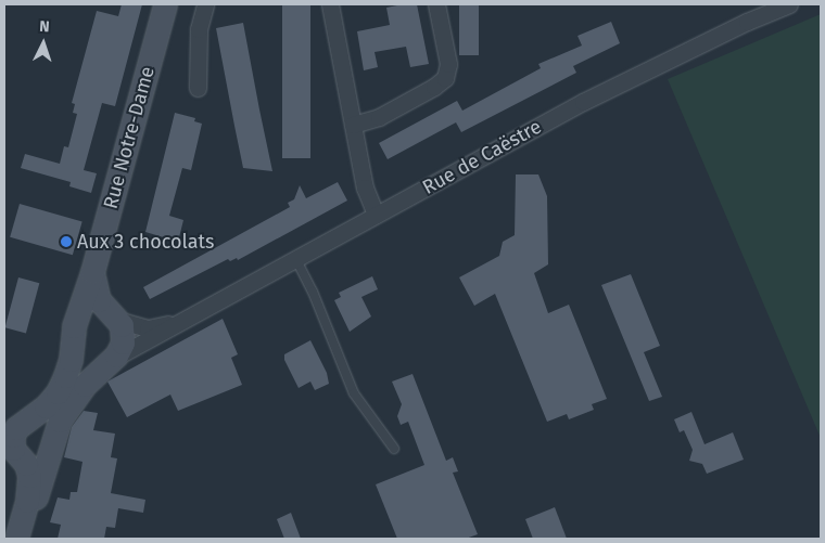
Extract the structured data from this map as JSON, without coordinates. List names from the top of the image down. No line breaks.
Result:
{"streets":{"main road":["Rue Notre-Dame"],"street":["Rue de Caëstre"]},"crossings":[["Rue Notre-Dame","Rue de Caëstre"]],"places":["Aux 3 chocolats"],"north":"top"}
